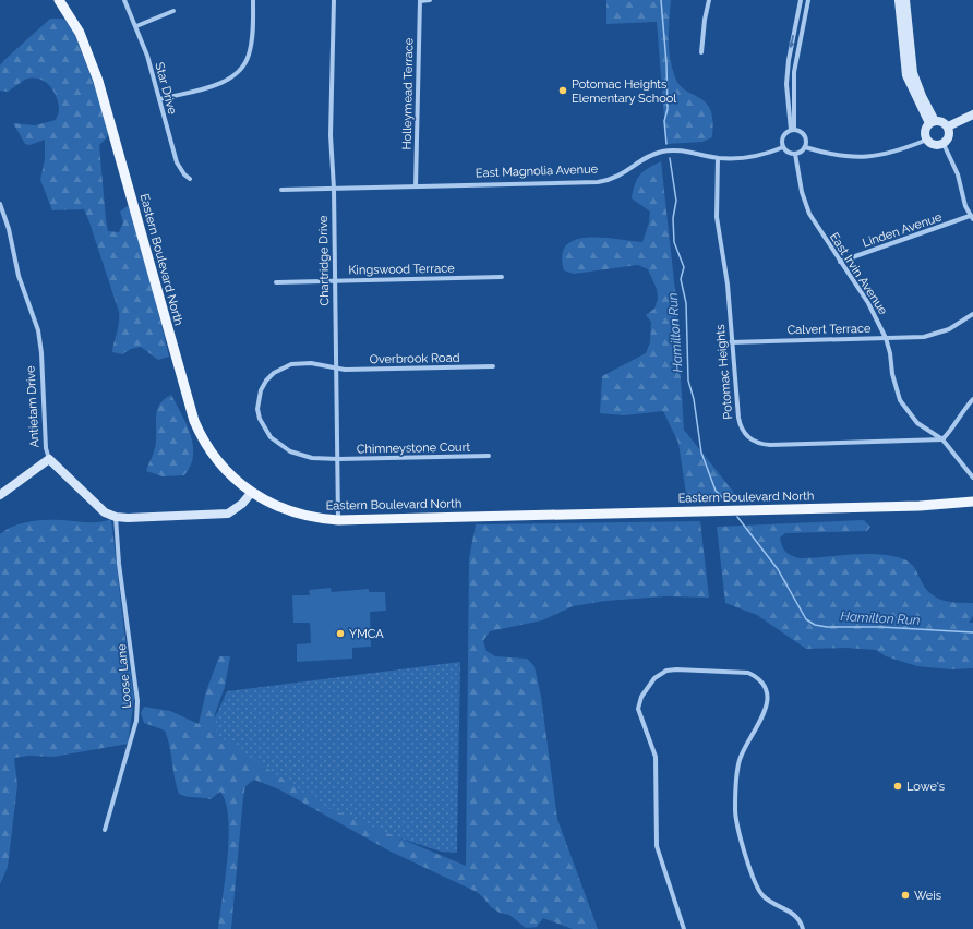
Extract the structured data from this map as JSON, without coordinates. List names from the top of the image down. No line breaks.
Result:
{"streets":{"main road":["Eastern Boulevard North"],"street":["Star Drive","Holleymead Terrace","East Magnolia Avenue","Linden Avenue","Chartridge Drive","Kingswood Terrace","East Irvin Avenue","Calvert Terrace","Overbrook Road","Potomac Heights","Antietam Drive","Chimneystone Court","Loose Lane"]},"crossings":[["Holleymead Terrace","East Magnolia Avenue"],["East Magnolia Avenue","Chartridge Drive"],["East Magnolia Avenue","East Irvin Avenue"],["East Magnolia Avenue","Potomac Heights"],["Linden Avenue","East Irvin Avenue"],["Eastern Boulevard North","Chartridge Drive"],["Chartridge Drive","Kingswood Terrace"],["Chartridge Drive","Overbrook Road"],["Chartridge Drive","Chimneystone Court"],["East Irvin Avenue","Calvert Terrace"],["East Irvin Avenue","Potomac Heights"],["Calvert Terrace","Potomac Heights"],["Overbrook Road","Chimneystone Court"],["Antietam Drive","Loose Lane"]],"water":["Hamilton Run"],"places":["Potomac Heights Elementary School","YMCA","Lowe's","Weis"]}
